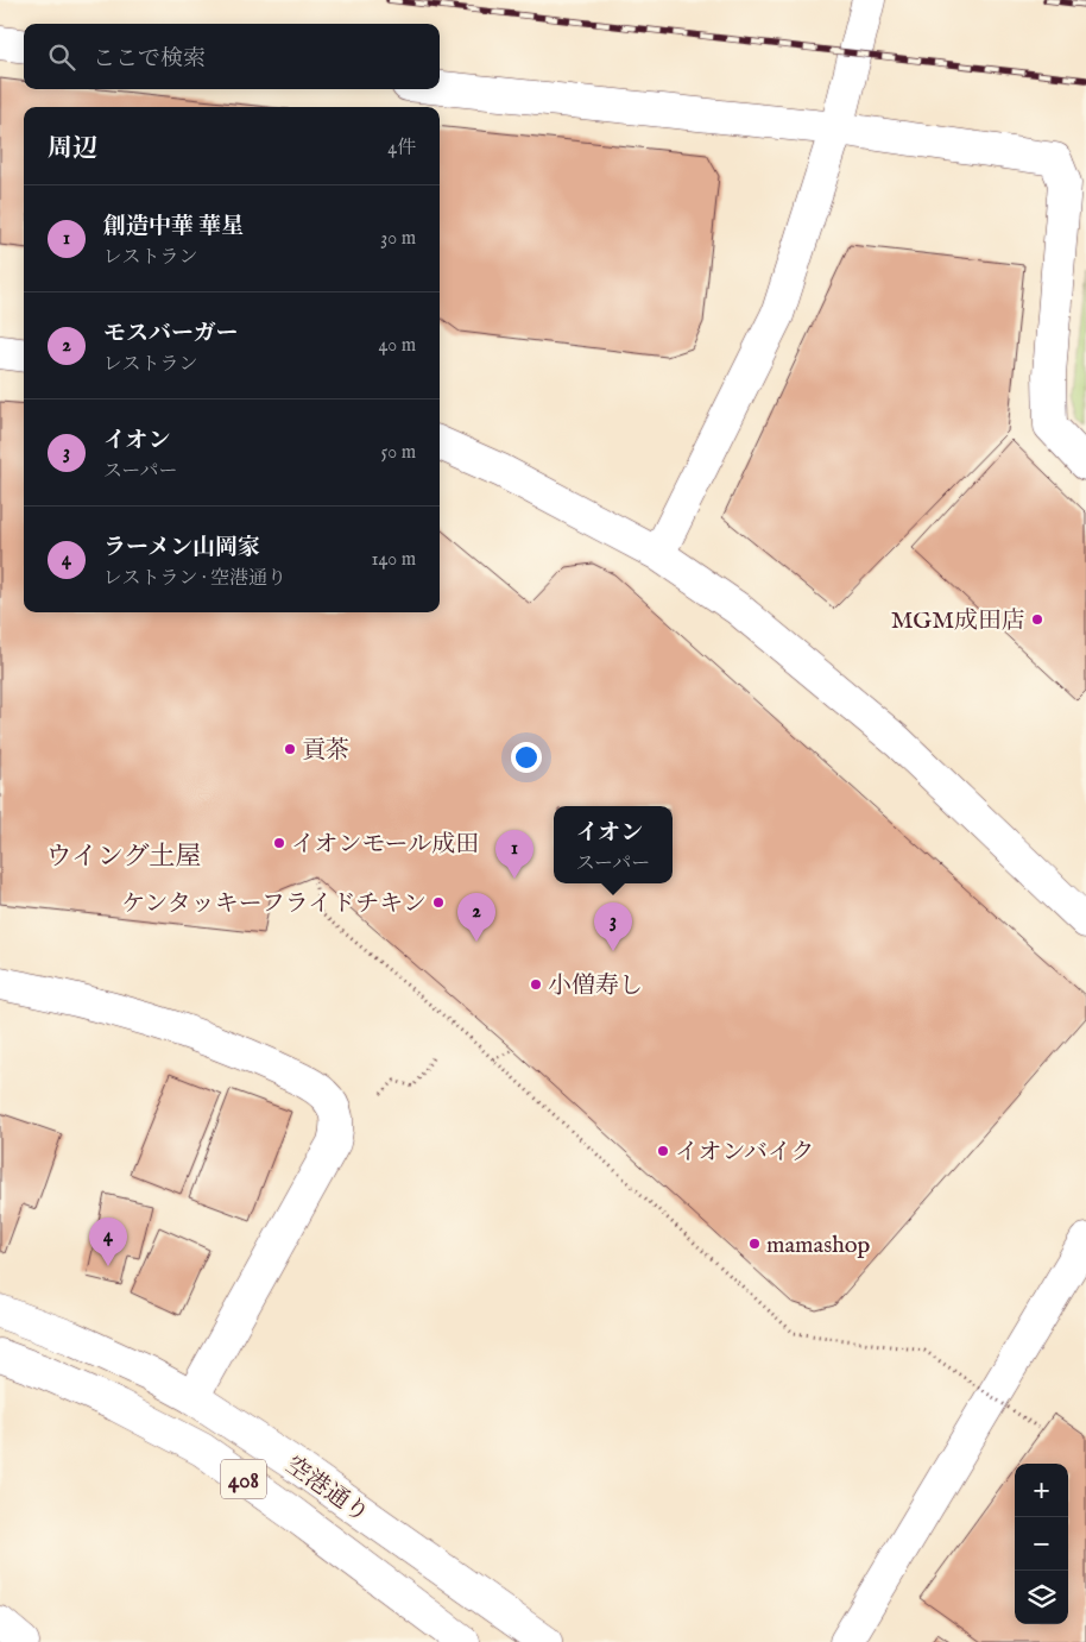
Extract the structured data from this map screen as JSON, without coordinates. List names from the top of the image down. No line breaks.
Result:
{"streets":{"main road":["408","空港通り"]},"districts":["ウイング土屋"],"places":["MGM成田店","貢茶","イオンモール成田","ケンタッキーフライドチキン","小僧寿し","イオンバイク","mamashop"],"page":{"search":"ここで検索","heading":["周辺","4件"],"list":[{"mark":"1","name":"創造中華 華星","note":"レストラン","value":"30 m"},{"mark":"2","name":"モスバーガー","note":"レストラン","value":"40 m"},{"mark":"3","name":"イオン","note":"スーパー","value":"50 m"},{"mark":"4","name":"ラーメン山岡家","note":"レストラン · 空港通り","value":"140 m"}],"popup":["イオン","スーパー"],"pins":["1","2","3","4"],"map_buttons":["+","−"]}}
